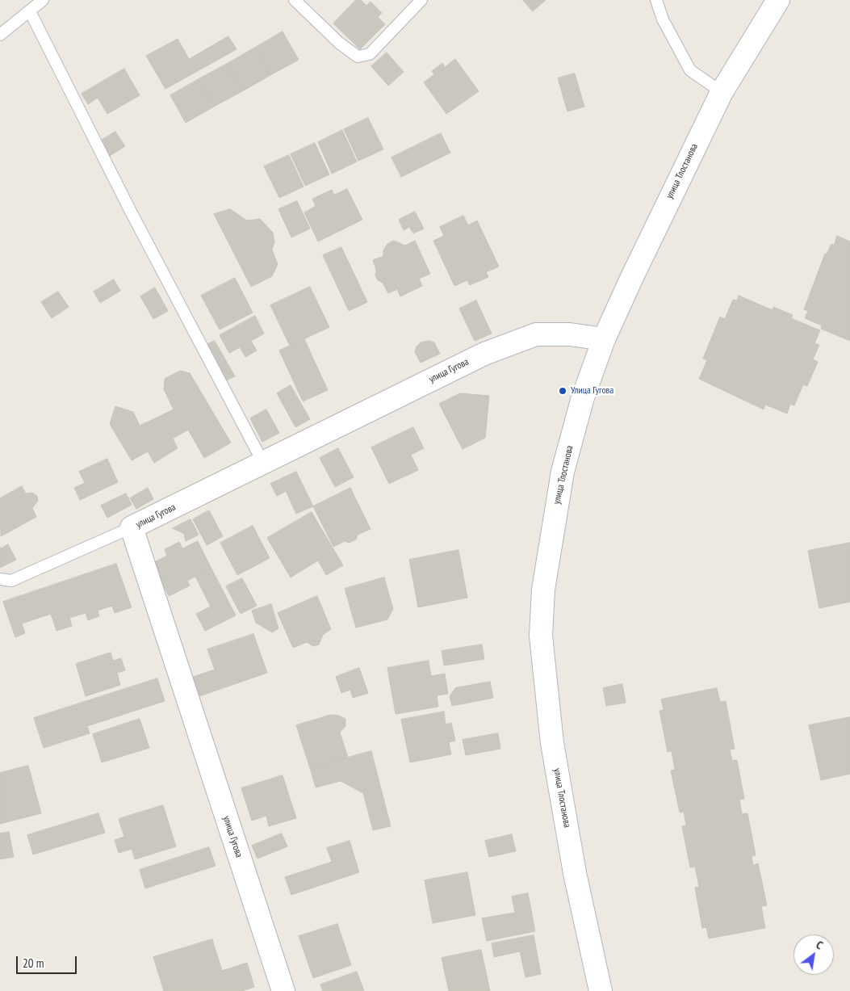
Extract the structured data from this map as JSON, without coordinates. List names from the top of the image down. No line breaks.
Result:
{"streets":{"main road":["улица Тлостанова","улица Гугова"]},"crossings":[["улица Тлостанова","улица Гугова"]],"places":["Улица Гугова"],"scale_bar":"20 m","north":"top right"}
